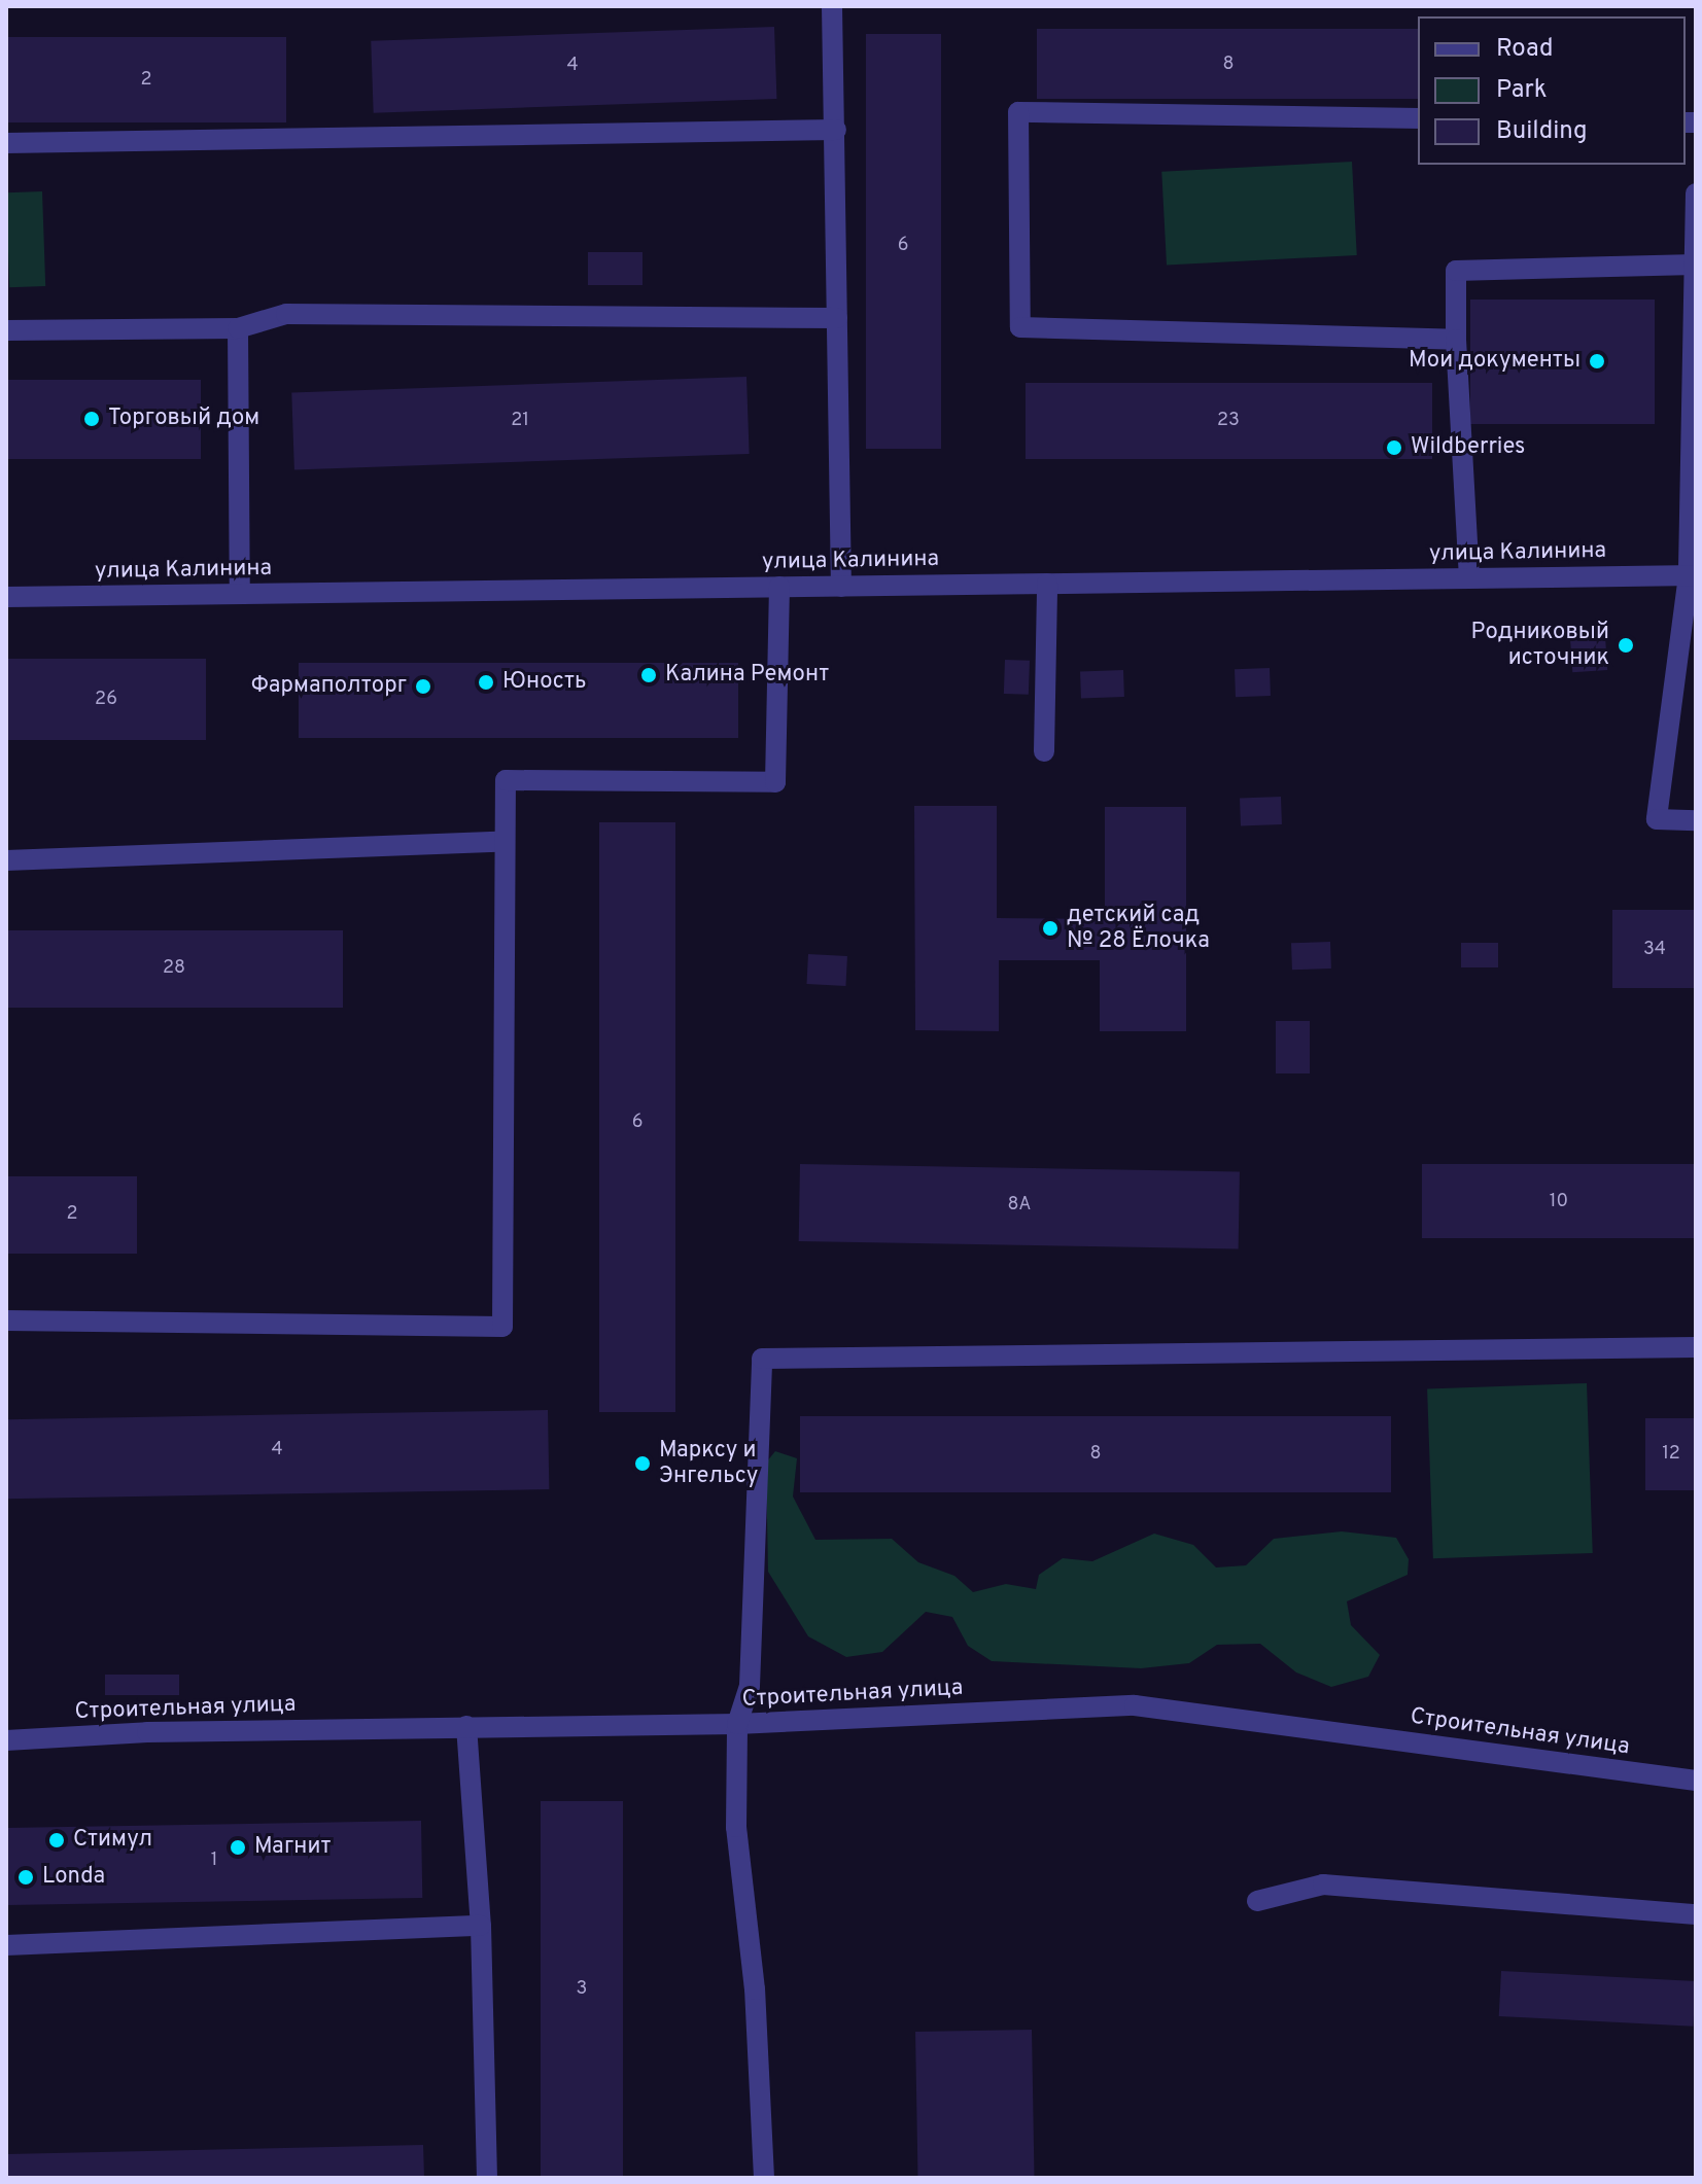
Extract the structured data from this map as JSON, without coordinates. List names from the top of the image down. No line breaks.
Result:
{"streets":{"street":["улица Калинина","Строительная улица"]},"places":["Мои документы","Торговый дом","Wildberries","Родниковый источник","Калина Ремонт","Юность","Фармаполторг","детский сад № 28 Ёлочка","Марксу и Энгельсу","Стимул","Магнит","Londa"],"house_numbers":["8","4","2","6","21","23","26","34","28","6","10","8А","2","4","8","12","1","3"],"legend":["Road","Park","Building"]}
